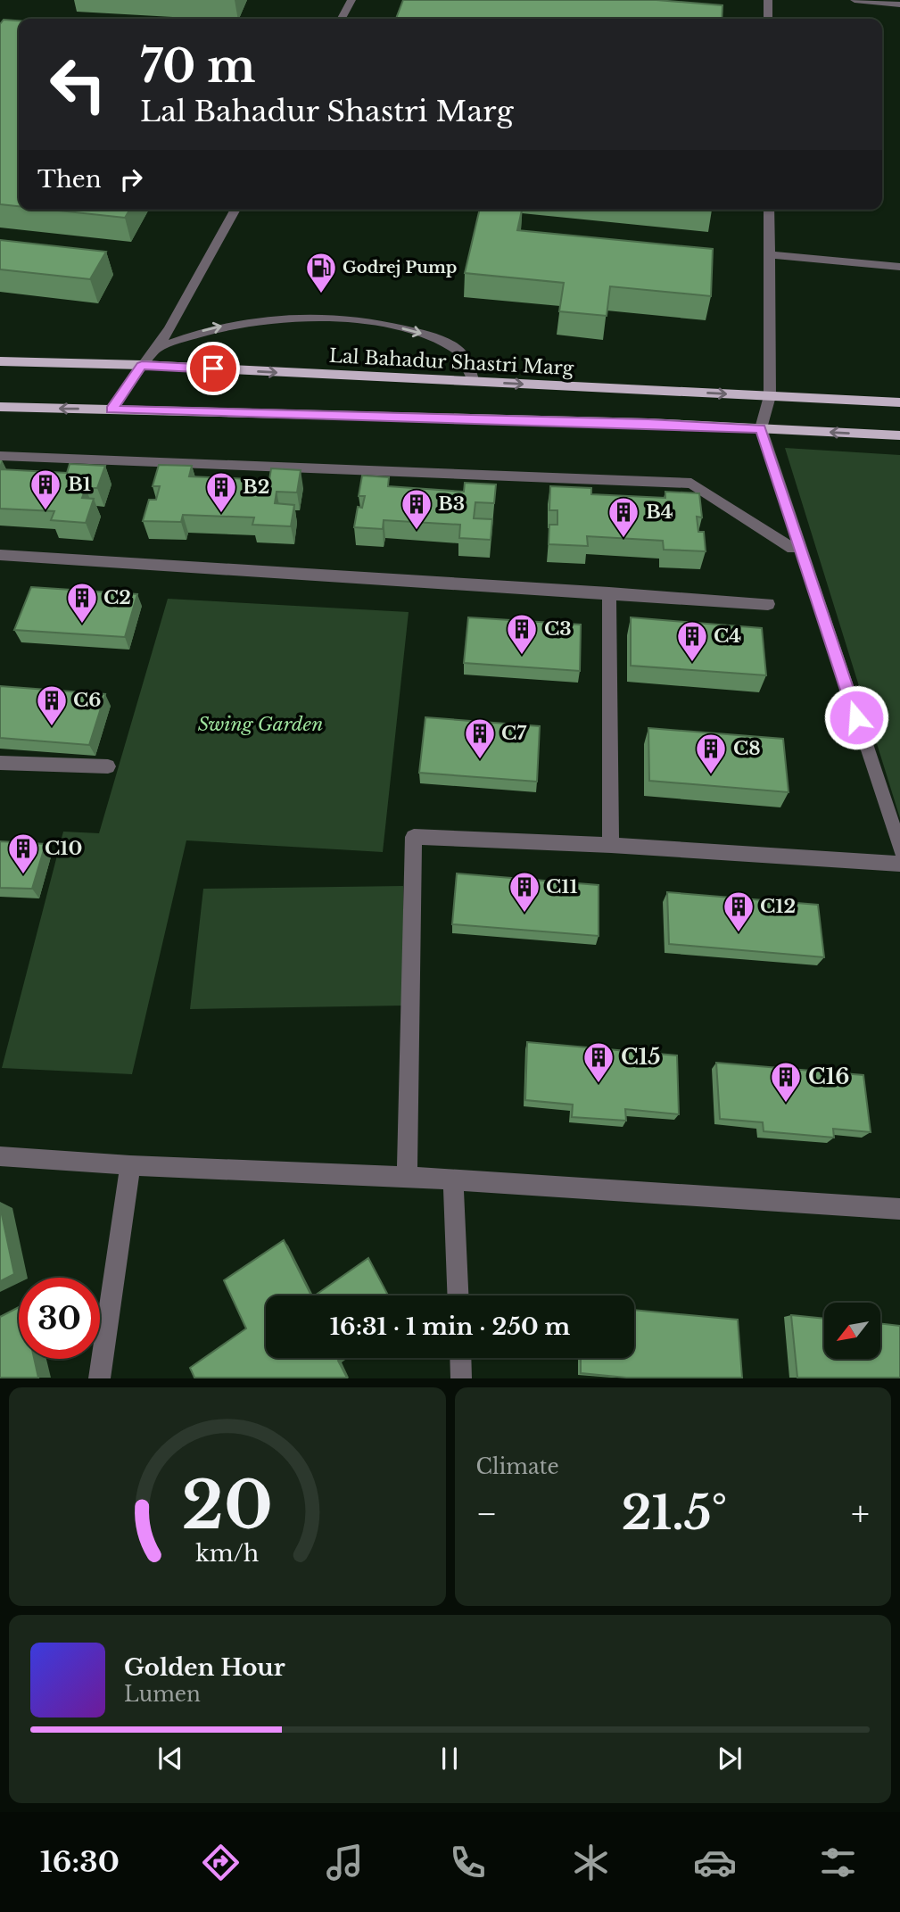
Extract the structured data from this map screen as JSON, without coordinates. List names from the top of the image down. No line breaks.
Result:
{"streets":{"main road":["Lal Bahadur Shastri Marg"]},"parks":["Swing Garden"],"places":{"fuel station":["Godrej Pump"],"building":["B1","B2","B3","B4","C2","C3","C4","C6","C7","C8","C10","C11","C12","C15","C16"]},"north":"bottom left","page":{"turn":["70 m","Lal Bahadur Shastri Marg"],"then":"Then","limit":"30","trip":"16:31 · 1 min · 250 m","tile":"Climate","heat":["−","21.5°","+"],"song":["Golden Hour","Lumen"],"tabs":"16:30","gauge":["20","km/h"]}}
